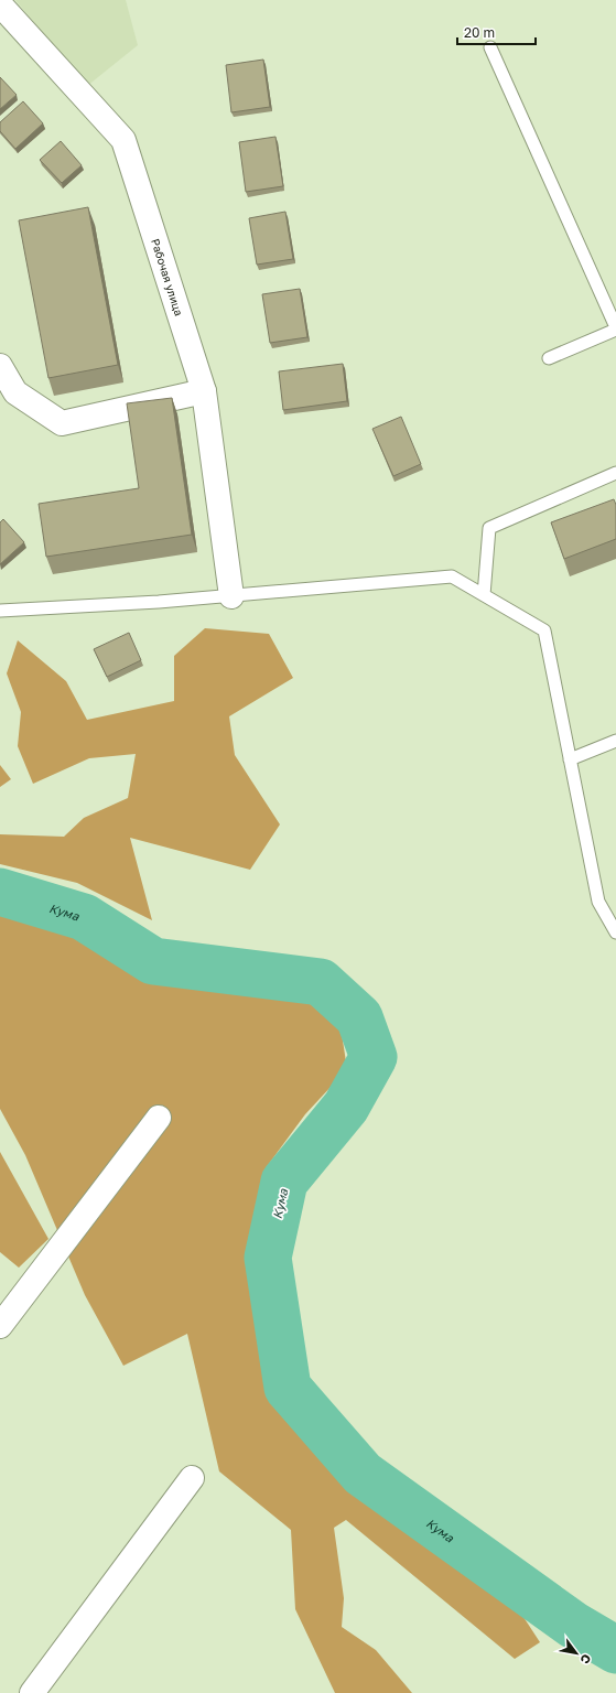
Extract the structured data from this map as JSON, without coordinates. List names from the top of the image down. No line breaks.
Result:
{"streets":{"street":["Рабочая улица"]},"water":["Кума"],"scale_bar":"20 m","north":"bottom right"}
